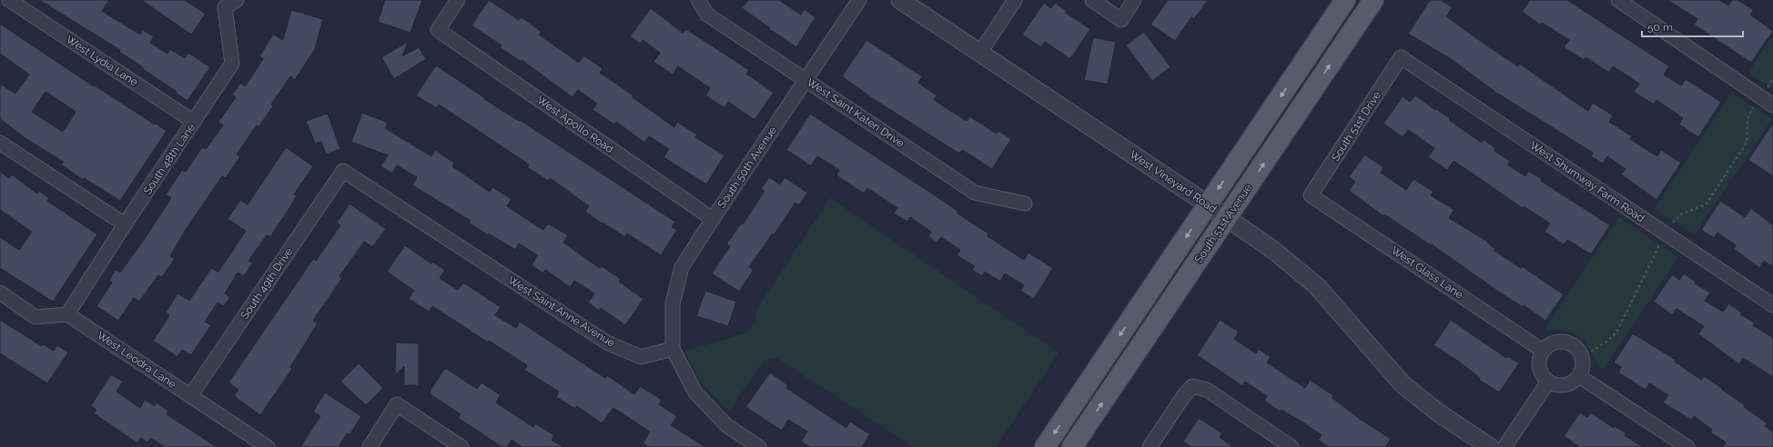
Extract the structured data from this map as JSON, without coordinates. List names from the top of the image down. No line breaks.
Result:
{"streets":{"main road":["South 51st Avenue"],"street":["West Lydia Lane","West Saint Kateri Drive","West Apollo Road","South 51st Drive","South 48th Lane","South 50th Avenue","West Vineyard Road","West Shumway Farm Road","West Glass Lane","South 49th Drive","West Saint Anne Avenue","West Leodra Lane"]},"crossings":[["West Lydia Lane","South 48th Lane"],["West Saint Kateri Drive","South 50th Avenue"],["West Apollo Road","South 50th Avenue"],["South 51st Drive","West Shumway Farm Road"],["South 51st Drive","West Glass Lane"],["South 48th Lane","West Leodra Lane"],["South 50th Avenue","West Saint Anne Avenue"],["West Vineyard Road","South 51st Avenue"],["South 49th Drive","West Saint Anne Avenue"],["South 49th Drive","West Leodra Lane"]],"scale_bar":"50 m"}
